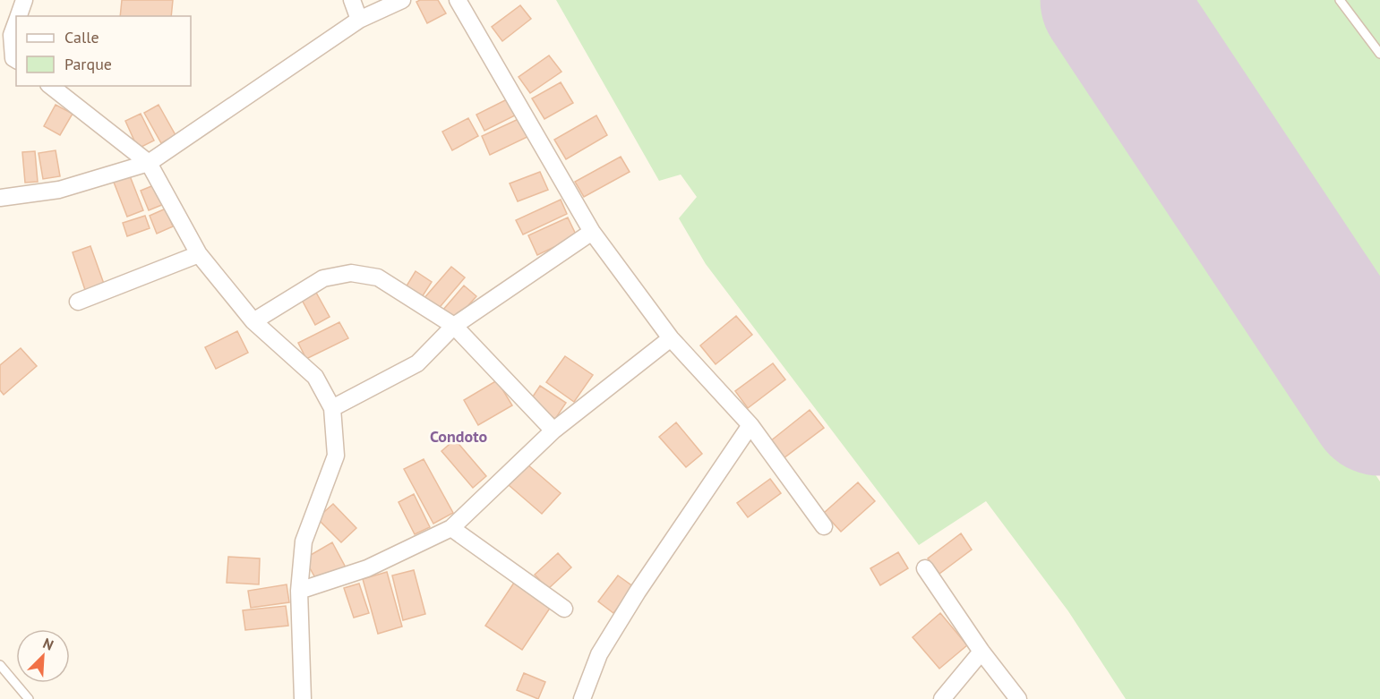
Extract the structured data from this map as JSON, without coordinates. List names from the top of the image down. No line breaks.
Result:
{"districts":["Condoto"],"legend":["Calle","Parque"],"north":"top right"}
